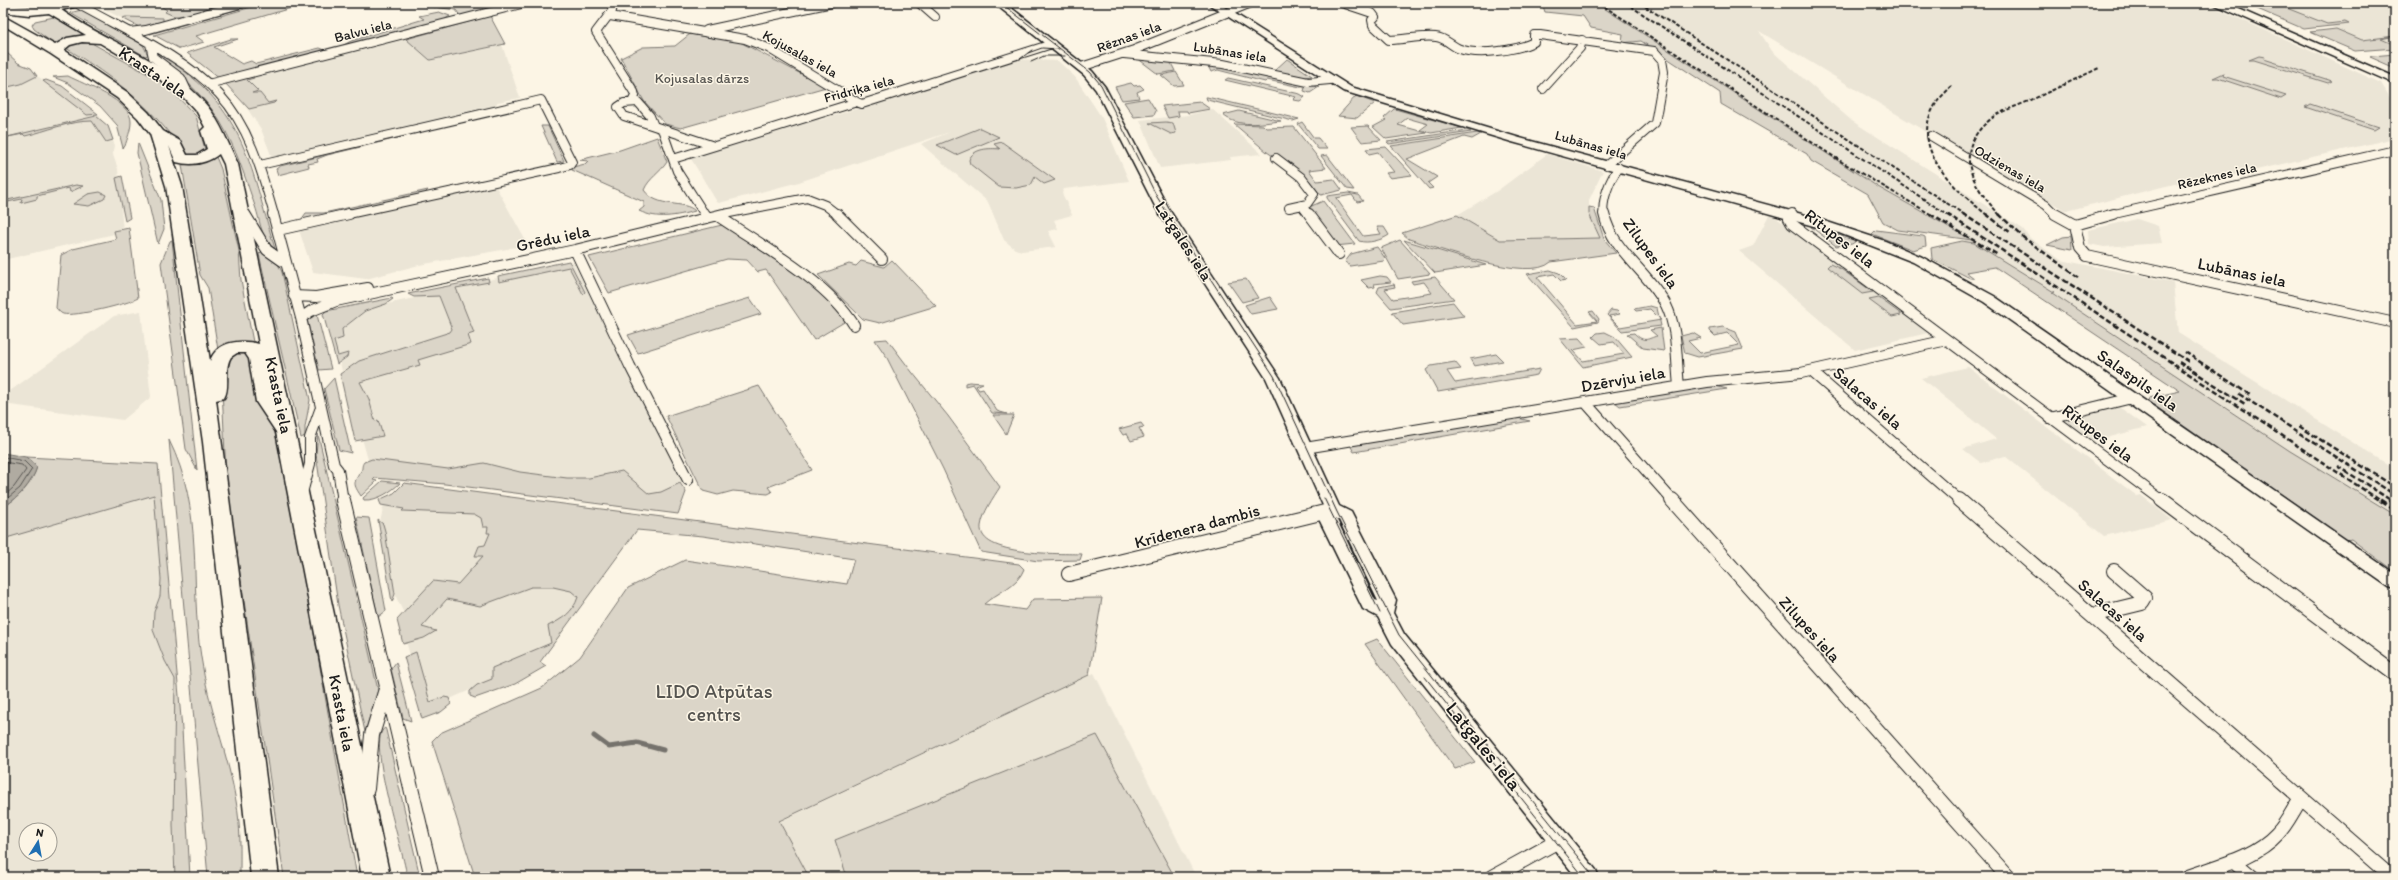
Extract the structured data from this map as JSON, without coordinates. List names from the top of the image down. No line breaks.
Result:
{"streets":{"highway":["Krasta iela"],"street":["Balvu iela","Rēznas iela","Lubānas iela","Kojusalas iela","Fridriķa iela","Odzienas iela","Rēzeknes iela","Grēdu iela","Rītupes iela","Latgales iela","Zilupes iela","Dzērvju iela","Salaspils iela","Salacas iela","Krīdenera dambis"]},"crossings":[["Rēznas iela","Lubānas iela"],["Rēznas iela","Latgales iela"],["Lubānas iela","Odzienas iela"],["Lubānas iela","Rēzeknes iela"],["Lubānas iela","Rītupes iela"],["Lubānas iela","Zilupes iela"],["Lubānas iela","Salaspils iela"],["Kojusalas iela","Fridriķa iela"],["Fridriķa iela","Latgales iela"],["Odzienas iela","Rēzeknes iela"],["Rītupes iela","Dzērvju iela"],["Latgales iela","Dzērvju iela"],["Latgales iela","Krīdenera dambis"],["Zilupes iela","Dzērvju iela"],["Dzērvju iela","Salacas iela"]],"parks":["Kojusalas dārzs","LIDO Atpūtas centrs"],"north":"top"}
